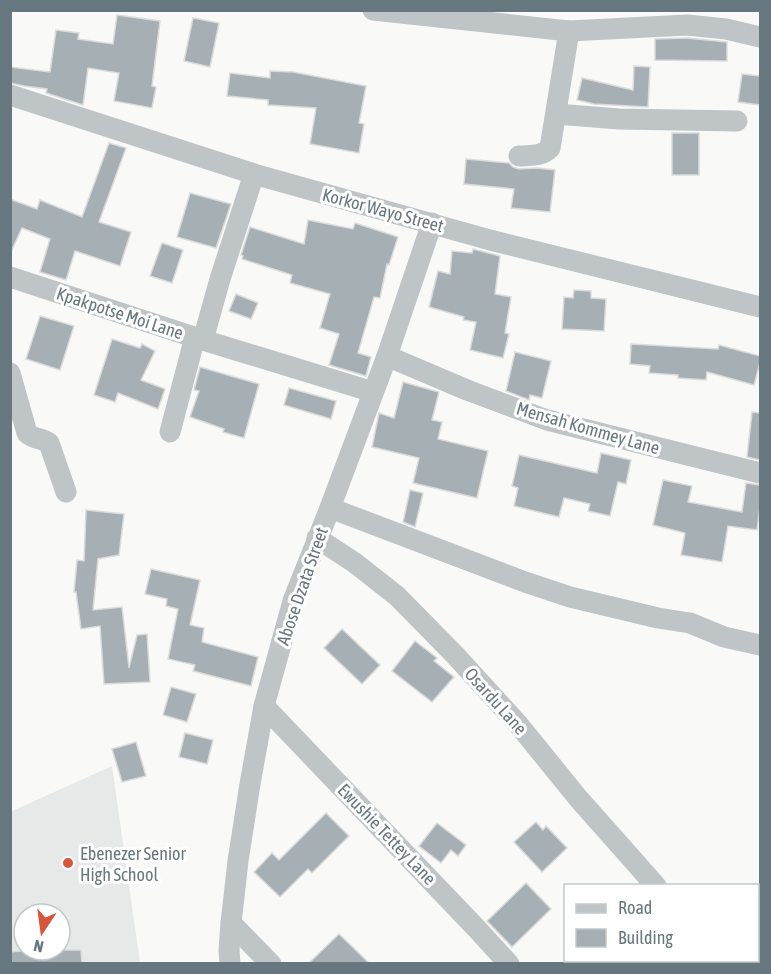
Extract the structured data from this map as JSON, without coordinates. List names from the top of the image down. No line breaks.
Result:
{"streets":{"street":["Korkor Wayo Street","Kpakpotse Moi Lane","Mensah Kommey Lane","Abose Dzata Street","Osardu Lane","Ewushie Tettey Lane"]},"crossings":[["Korkor Wayo Street","Kpakpotse Moi Lane"],["Korkor Wayo Street","Abose Dzata Street"],["Mensah Kommey Lane","Abose Dzata Street"],["Abose Dzata Street","Osardu Lane"],["Abose Dzata Street","Ewushie Tettey Lane"]],"places":["Ebenezer Senior High School"],"legend":["Road","Building"],"north":"bottom"}
